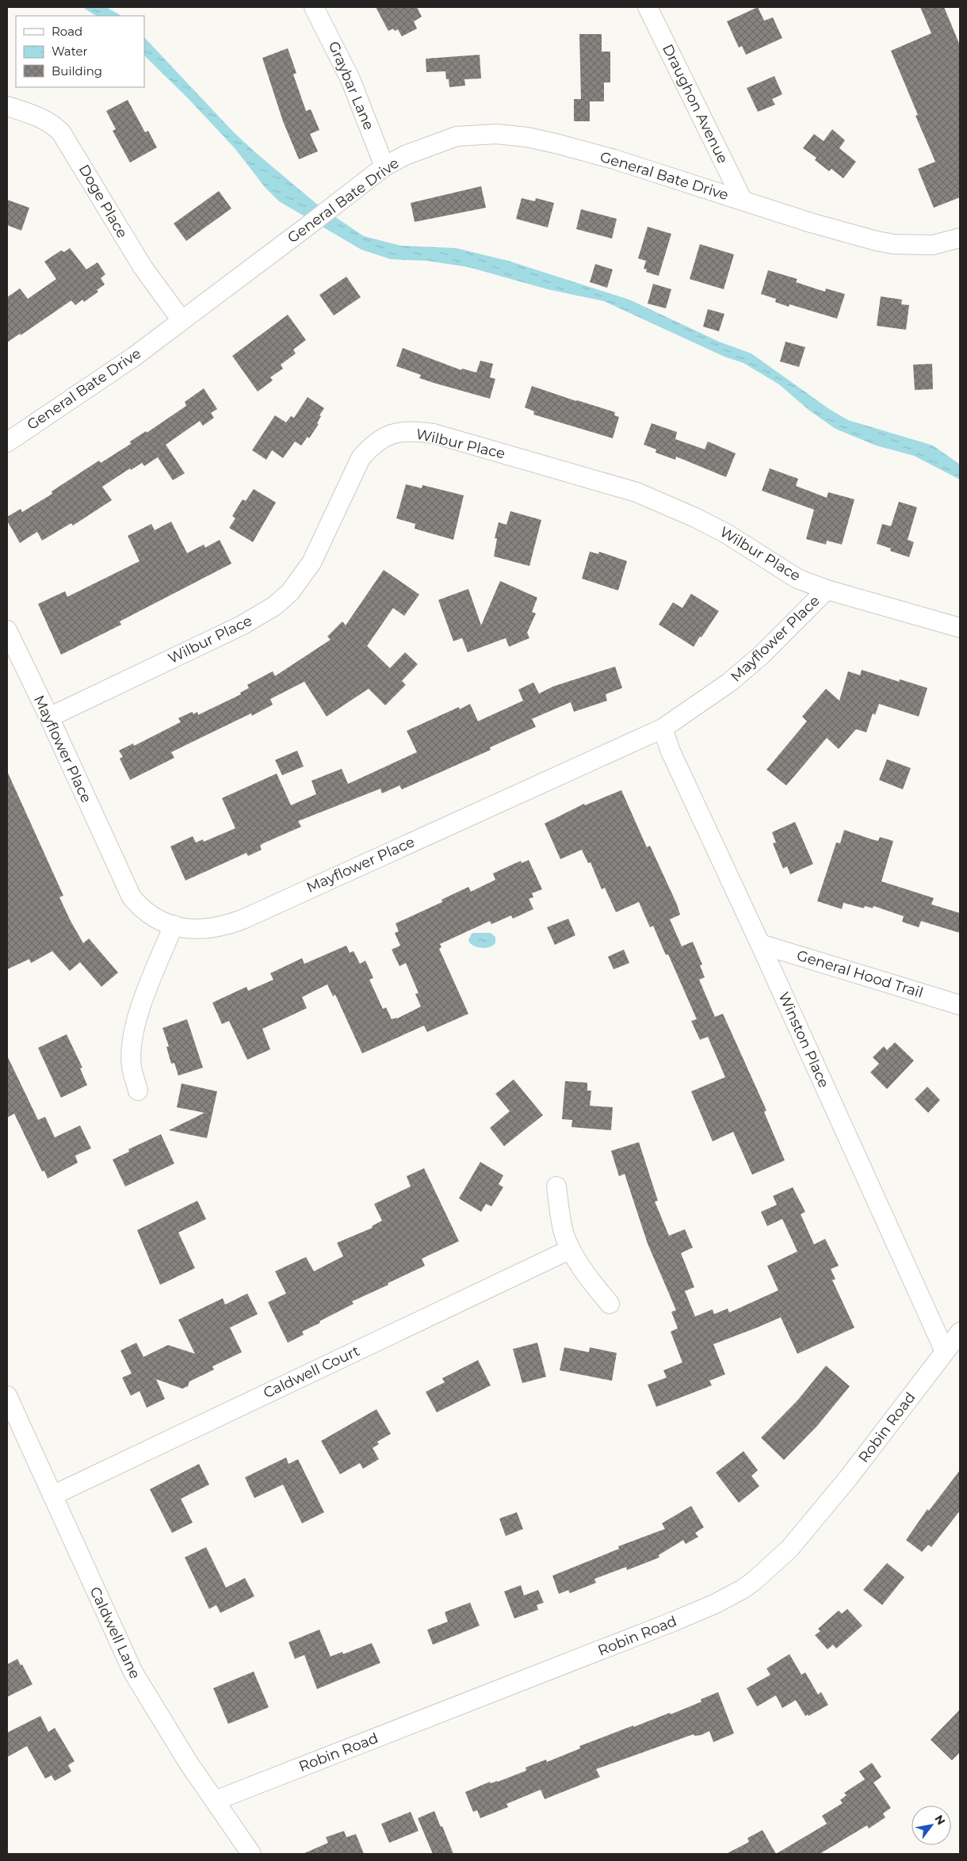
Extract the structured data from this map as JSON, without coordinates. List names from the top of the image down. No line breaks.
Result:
{"streets":{"street":["Graybar Lane","Draughon Avenue","General Bate Drive","Doge Place","Wilbur Place","Mayflower Place","General Hood Trail","Winston Place","Caldwell Court","Robin Road","Caldwell Lane"]},"crossings":[["Graybar Lane","General Bate Drive"],["Draughon Avenue","General Bate Drive"],["General Bate Drive","Doge Place"],["Wilbur Place","Mayflower Place"],["Mayflower Place","Winston Place"],["General Hood Trail","Winston Place"],["Winston Place","Robin Road"],["Caldwell Court","Caldwell Lane"],["Robin Road","Caldwell Lane"]],"legend":["Road","Water","Building"],"north":"top right"}
